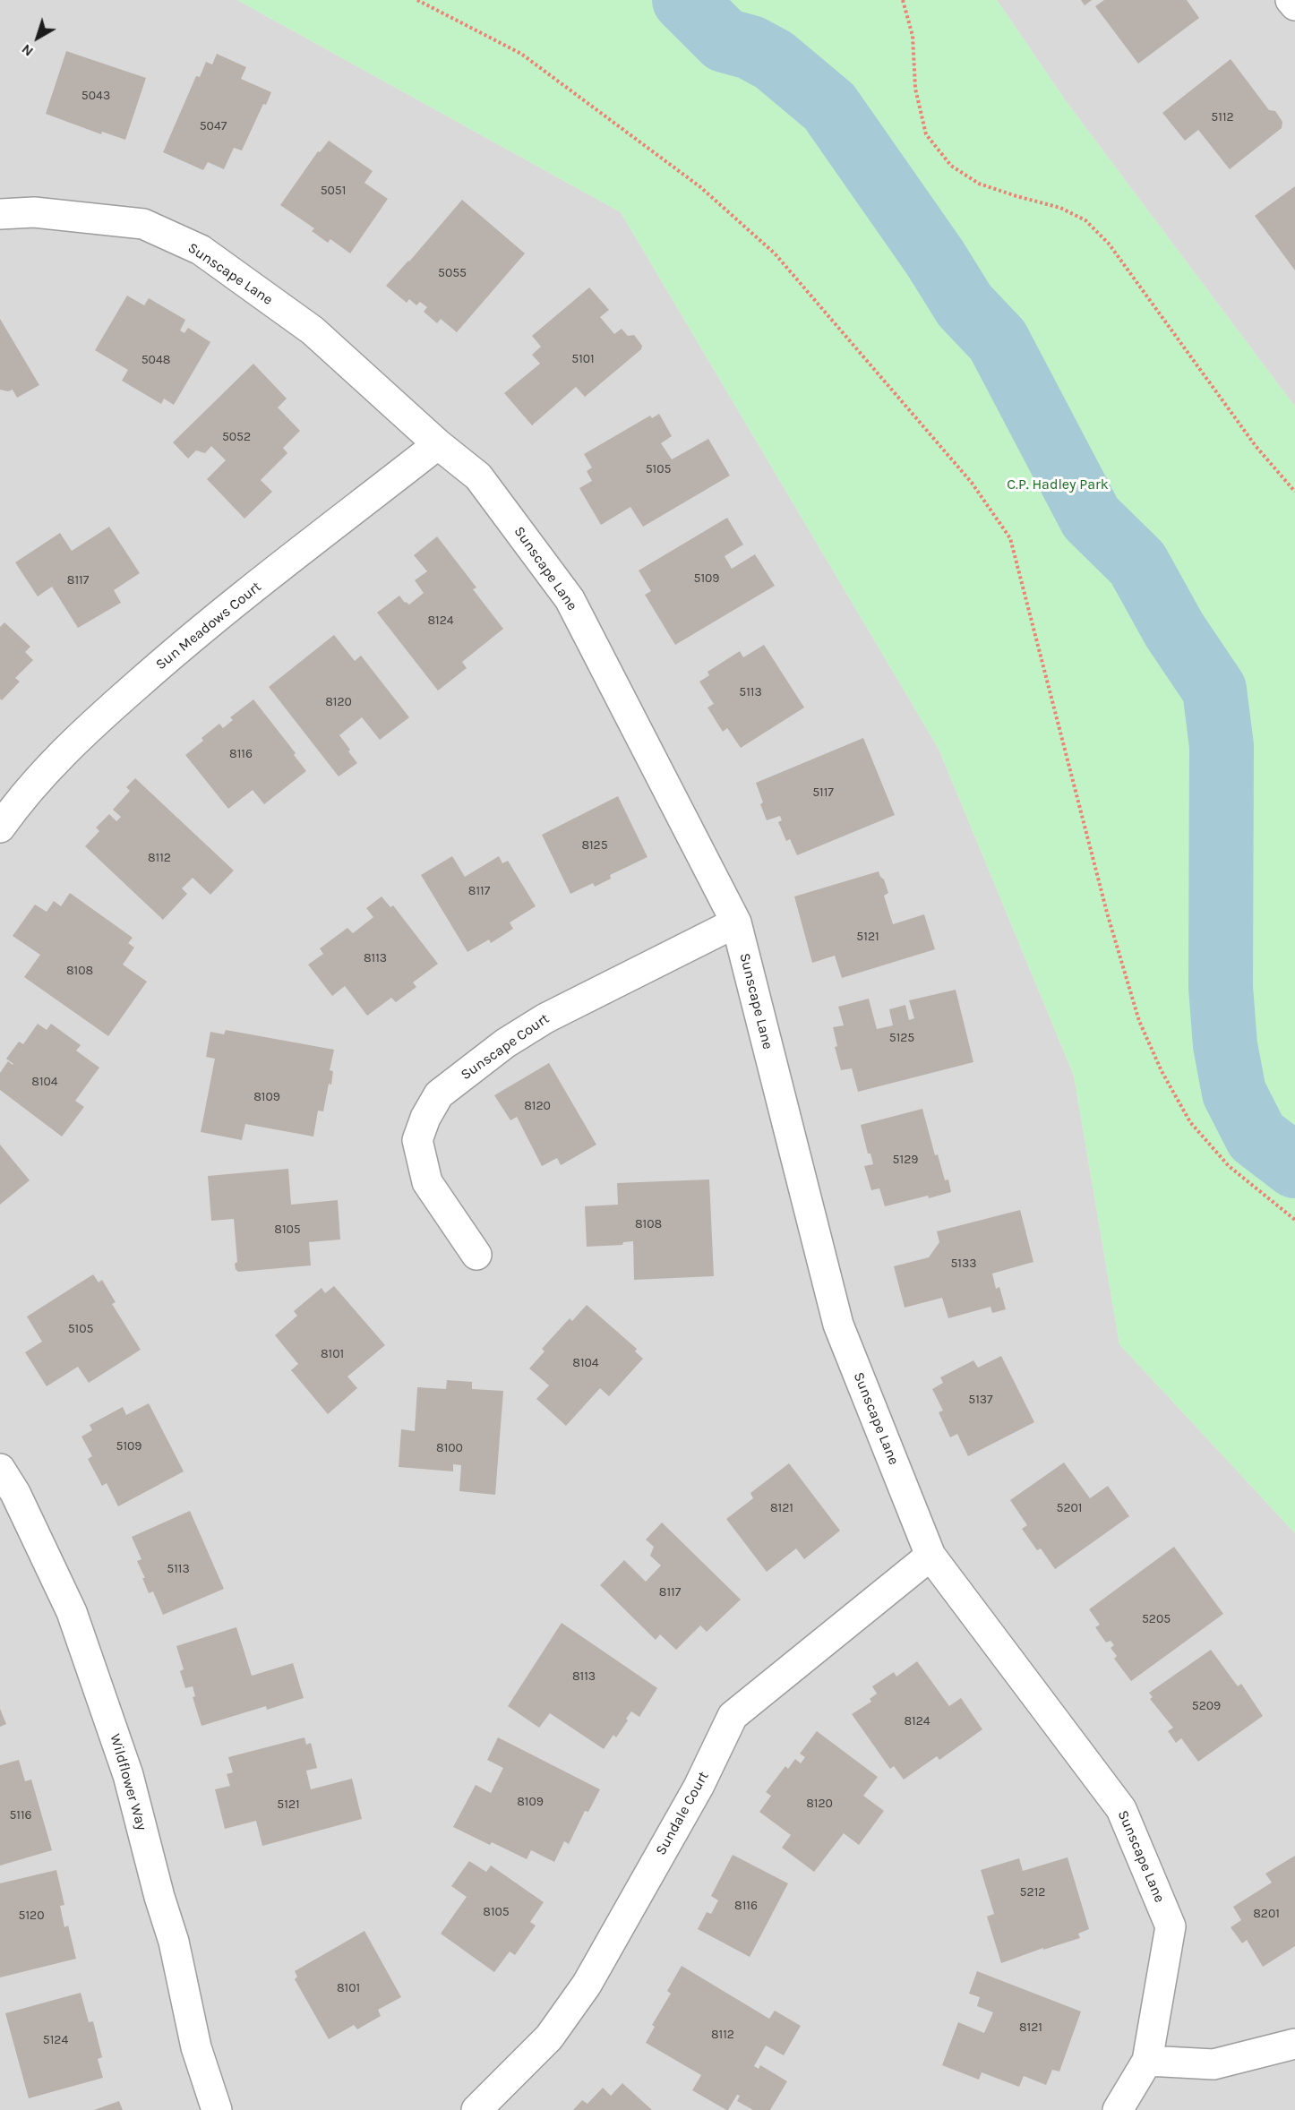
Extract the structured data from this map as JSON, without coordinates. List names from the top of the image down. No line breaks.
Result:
{"streets":{"street":["Sunscape Lane","Sun Meadows Court","Sunscape Court","Wildflower Way","Sundale Court"]},"crossings":[["Sunscape Lane","Sun Meadows Court"],["Sunscape Lane","Sunscape Court"],["Sunscape Lane","Sundale Court"]],"parks":["C.P. Hadley Park"],"house_numbers":["5043","5112","5047","5051","5055","5101","5048","5052","5105","5109","8117","8124","5113","8120","8116","5117","8125","8112","8117","5121","8113","8108","5125","8104","8109","8120","5129","8108","8105","5133","5105","8101","8104","5137","5109","8100","8121","5201","5113","8117","5205","8113","5209","8124","8109","8120","5121","5116","5212","8116","8105","8201","5120","8101","8121","8112","5124"],"north":"bottom left"}
